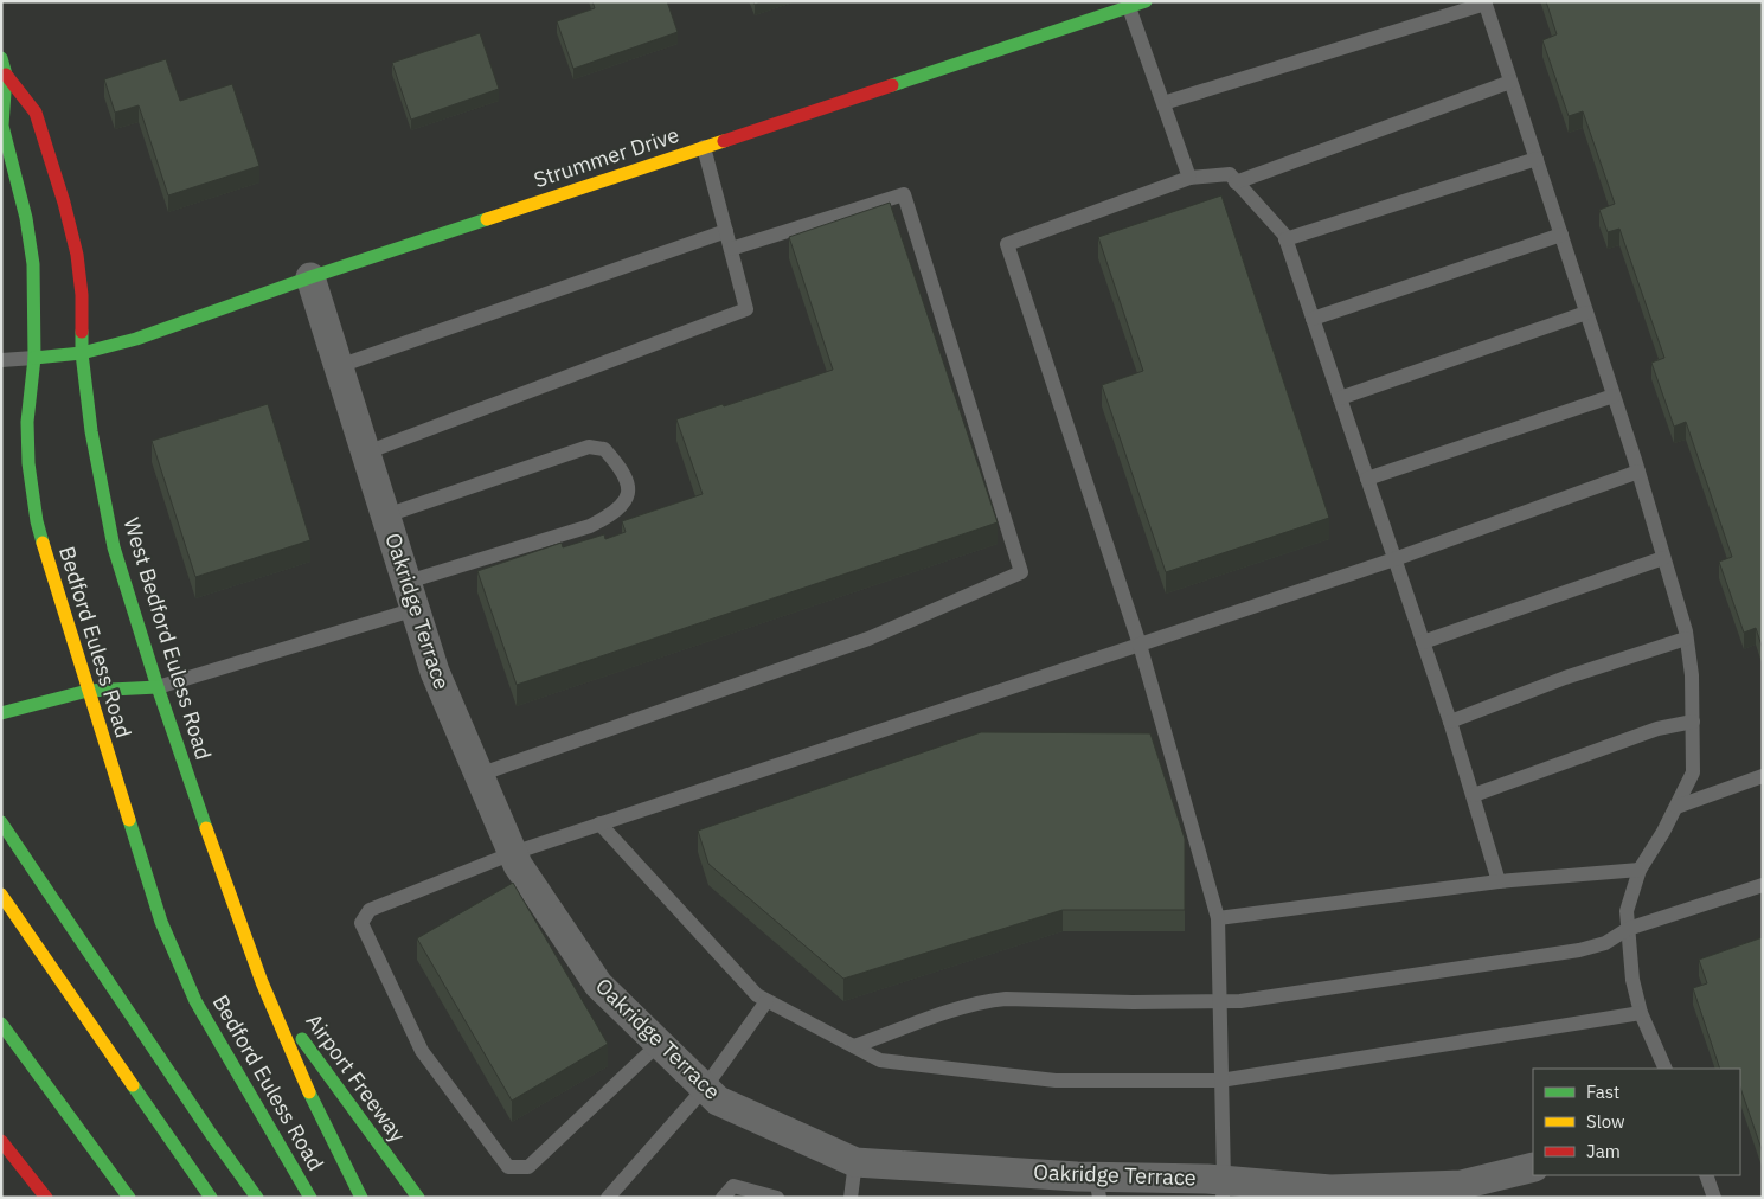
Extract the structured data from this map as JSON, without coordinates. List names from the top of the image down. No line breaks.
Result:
{"streets":{"main road":["Strummer Drive","West Bedford Euless Road","Bedford Euless Road","Airport Freeway"],"street":["Oakridge Terrace"]},"crossings":[["Strummer Drive","Oakridge Terrace"],["Strummer Drive","West Bedford Euless Road"],["Strummer Drive","Bedford Euless Road"],["West Bedford Euless Road","Bedford Euless Road"],["West Bedford Euless Road","Airport Freeway"]],"legend":["Fast","Slow","Jam"]}
